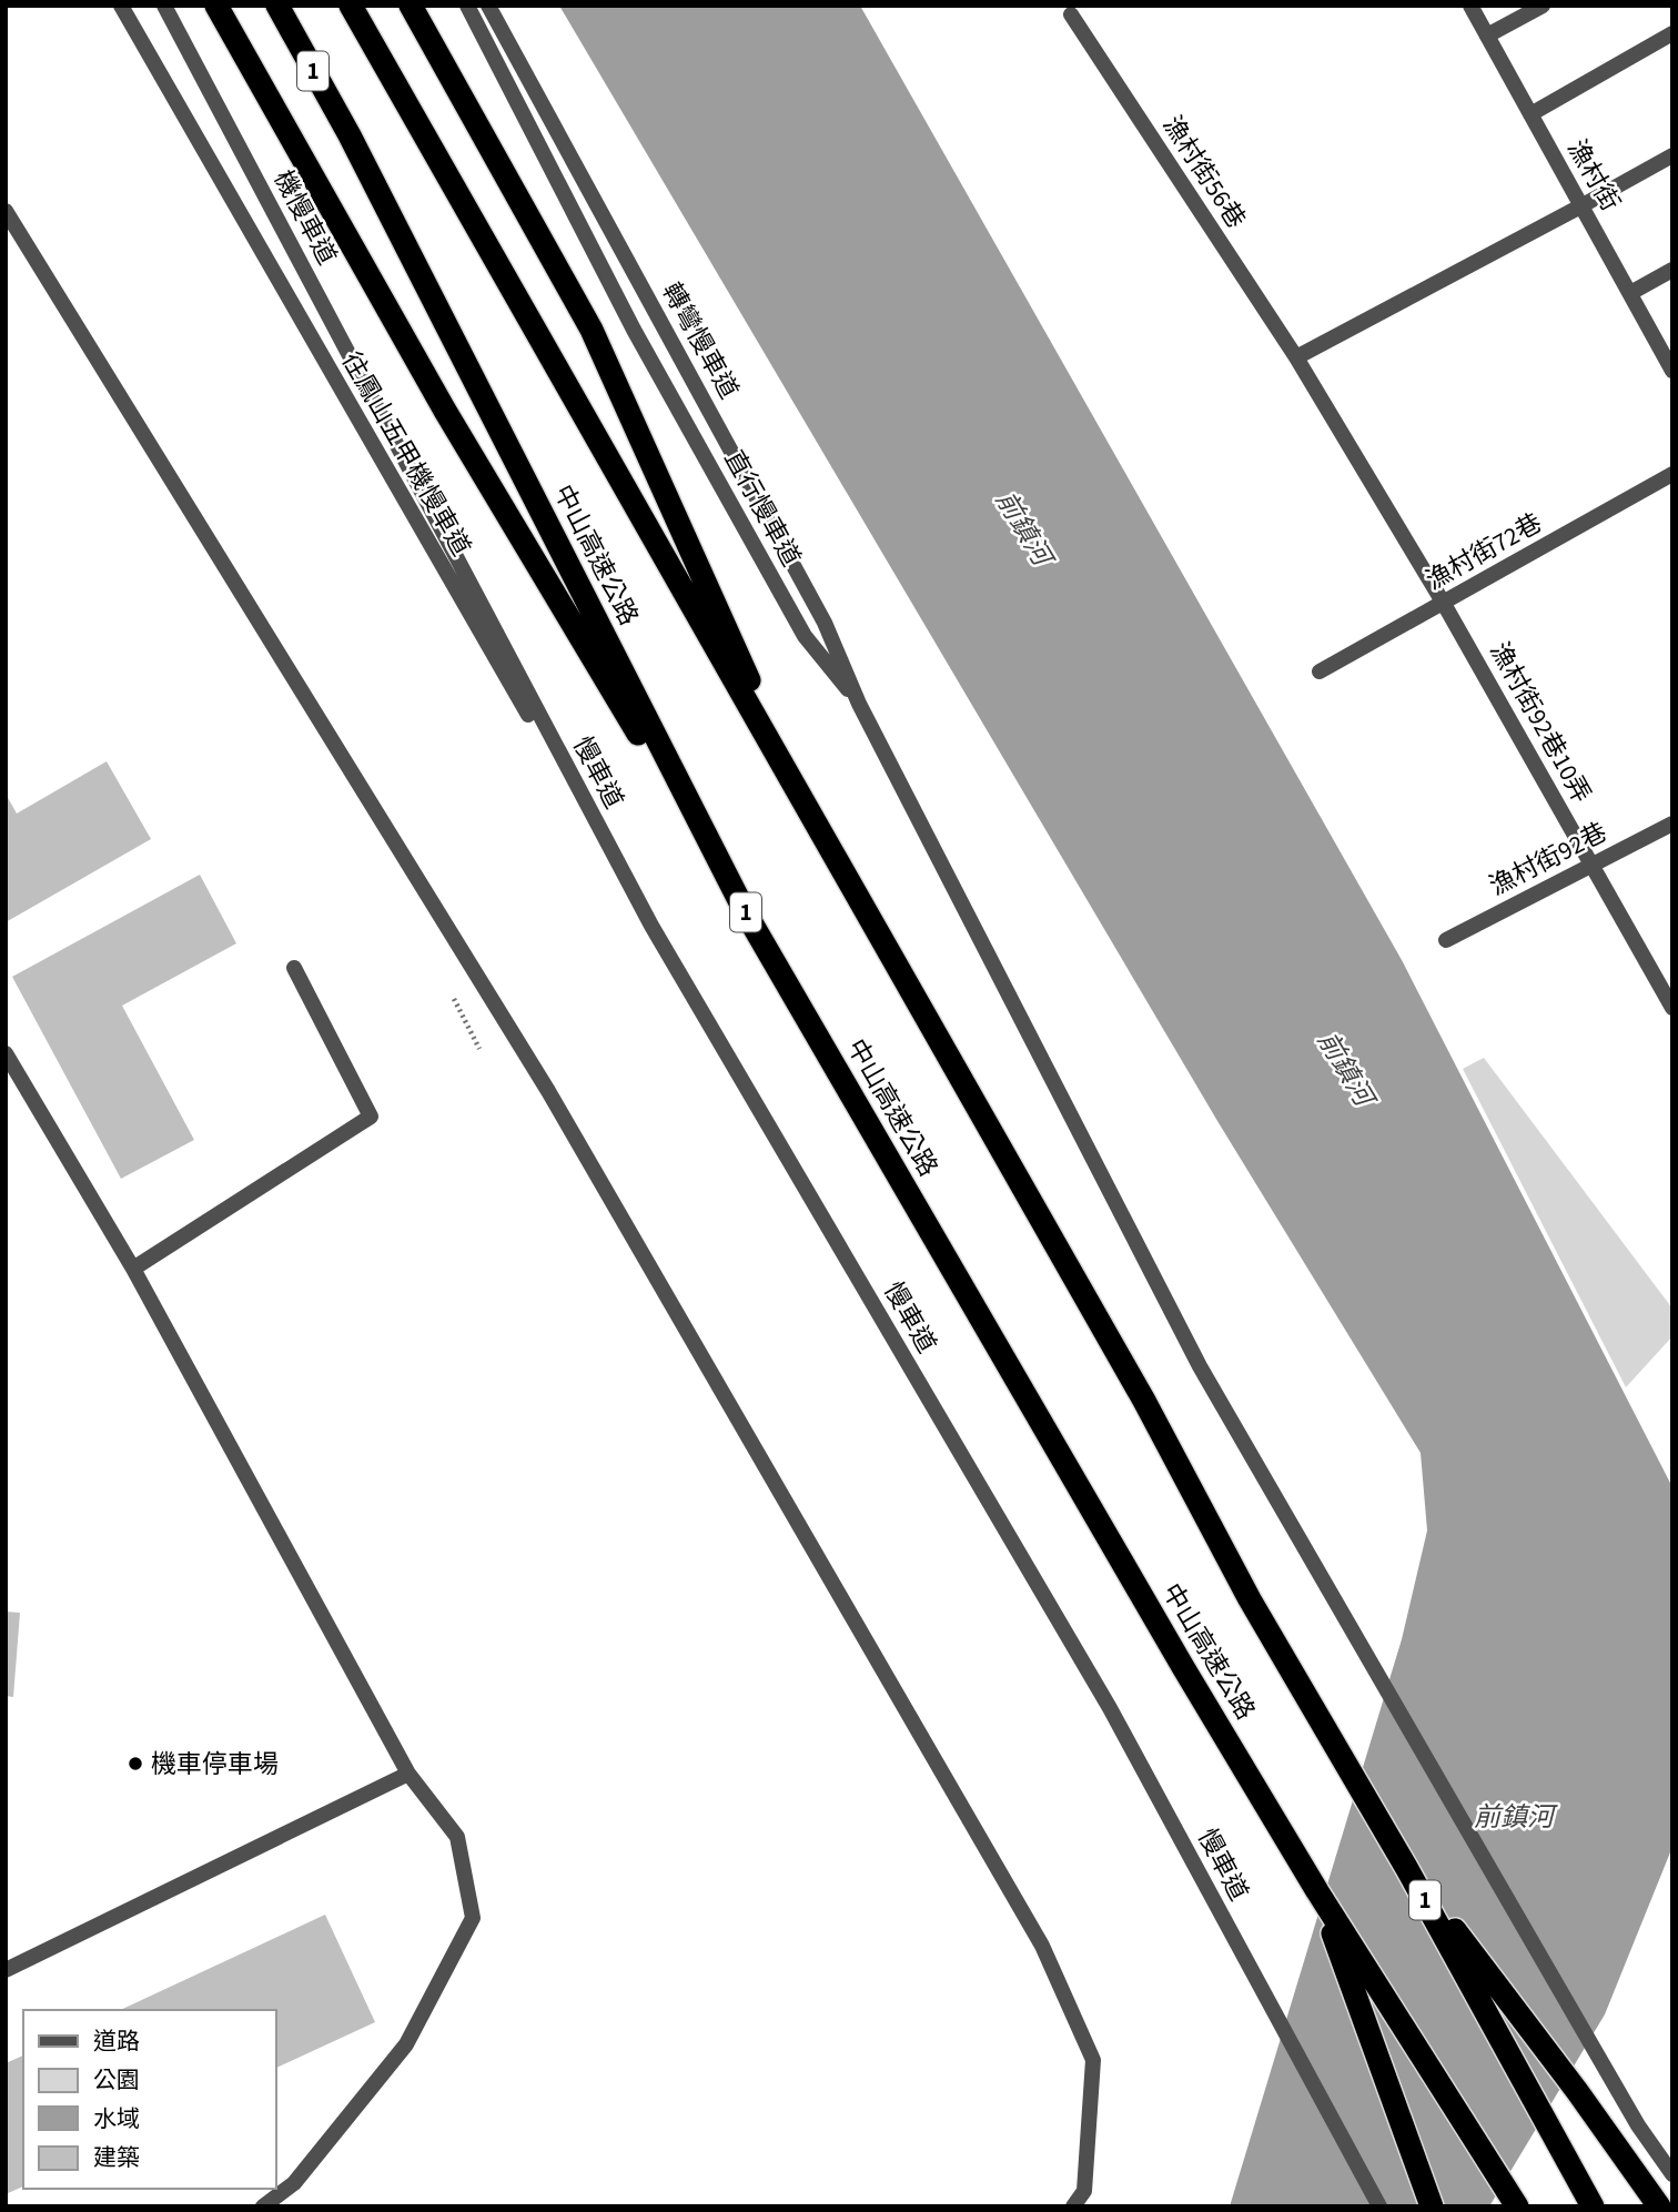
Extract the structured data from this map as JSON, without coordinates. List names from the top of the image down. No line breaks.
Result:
{"streets":{"highway":["1","中山高速公路"],"street":["漁村街56巷","漁村街","機慢車道","轉彎慢車道","往鳳山五甲機慢車道","直行慢車道","漁村街72巷","漁村街92巷10弄","慢車道","漁村街92巷"]},"crossings":[["漁村街56巷","漁村街72巷"],["漁村街56巷","漁村街92巷10弄"],["機慢車道","慢車道"],["轉彎慢車道","直行慢車道"],["往鳳山五甲機慢車道","慢車道"],["漁村街72巷","漁村街92巷10弄"],["漁村街92巷10弄","漁村街92巷"]],"water":["前鎮河"],"places":["機車停車場"],"legend":["道路","公園","水域","建築"]}
